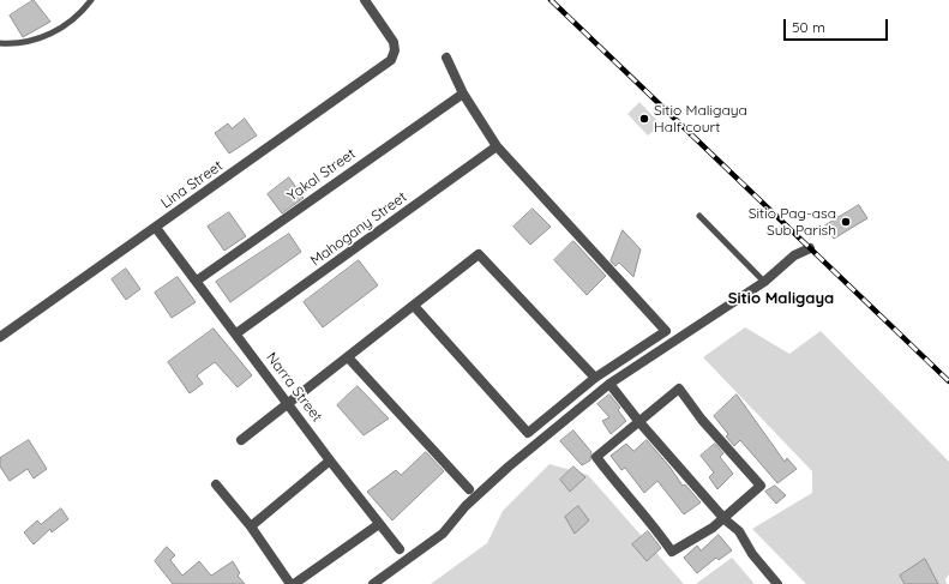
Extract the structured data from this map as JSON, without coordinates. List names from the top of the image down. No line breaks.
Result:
{"streets":{"street":["Yakal Street","Lina Street","Mahogany Street","Narra Street"]},"crossings":[["Yakal Street","Narra Street"],["Lina Street","Narra Street"],["Mahogany Street","Narra Street"]],"districts":["Sitio Maligaya"],"places":["Sitio Maligaya Half court","Sitio Pag-asa Sub Parish"],"scale_bar":"50 m"}
